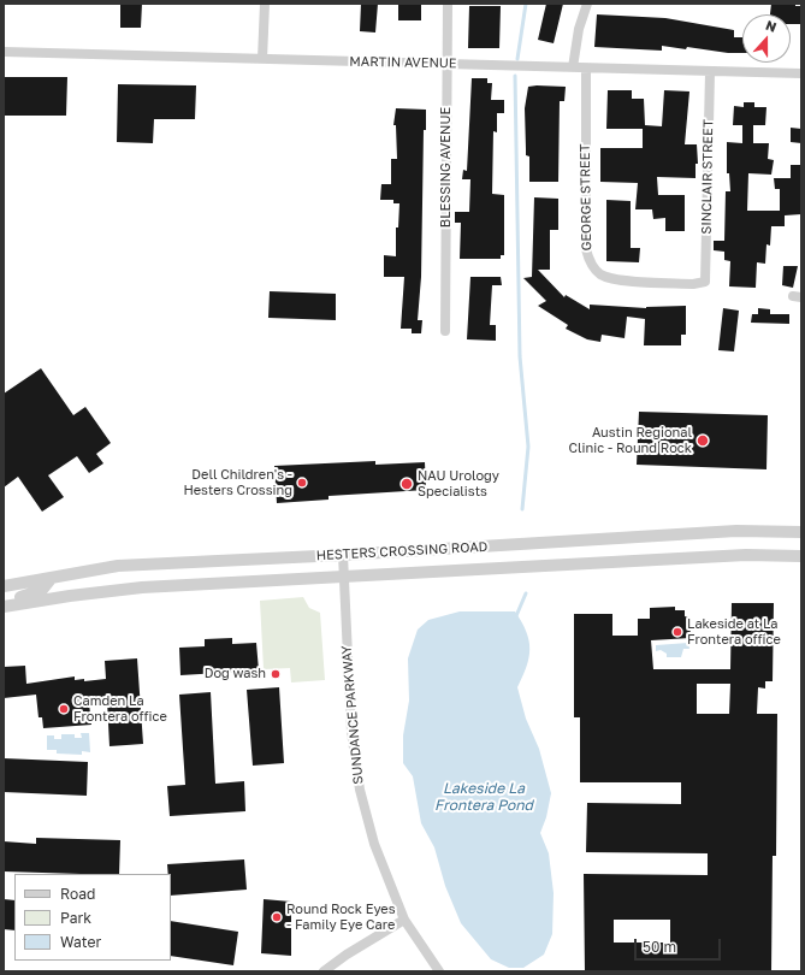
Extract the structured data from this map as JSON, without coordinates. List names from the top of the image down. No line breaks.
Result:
{"streets":{"street":["MARTIN AVENUE","BLESSING AVENUE","SINCLAIR STREET","GEORGE STREET","HESTERS CROSSING ROAD","SUNDANCE PARKWAY"]},"crossings":[["MARTIN AVENUE","BLESSING AVENUE"],["MARTIN AVENUE","SINCLAIR STREET"],["MARTIN AVENUE","GEORGE STREET"],["SINCLAIR STREET","GEORGE STREET"],["HESTERS CROSSING ROAD","SUNDANCE PARKWAY"]],"water":["Lakeside La Frontera Pond"],"places":["Austin Regional Clinic - Round Rock","Dell Children's - Hesters Crossing","NAU Urology Specialists","Lakeside at La Frontera office","Dog wash","Camden La Frontera office","Round Rock Eyes - Family Eye Care"],"legend":["Road","Park","Water"],"scale_bar":"50 m","north":"top"}
